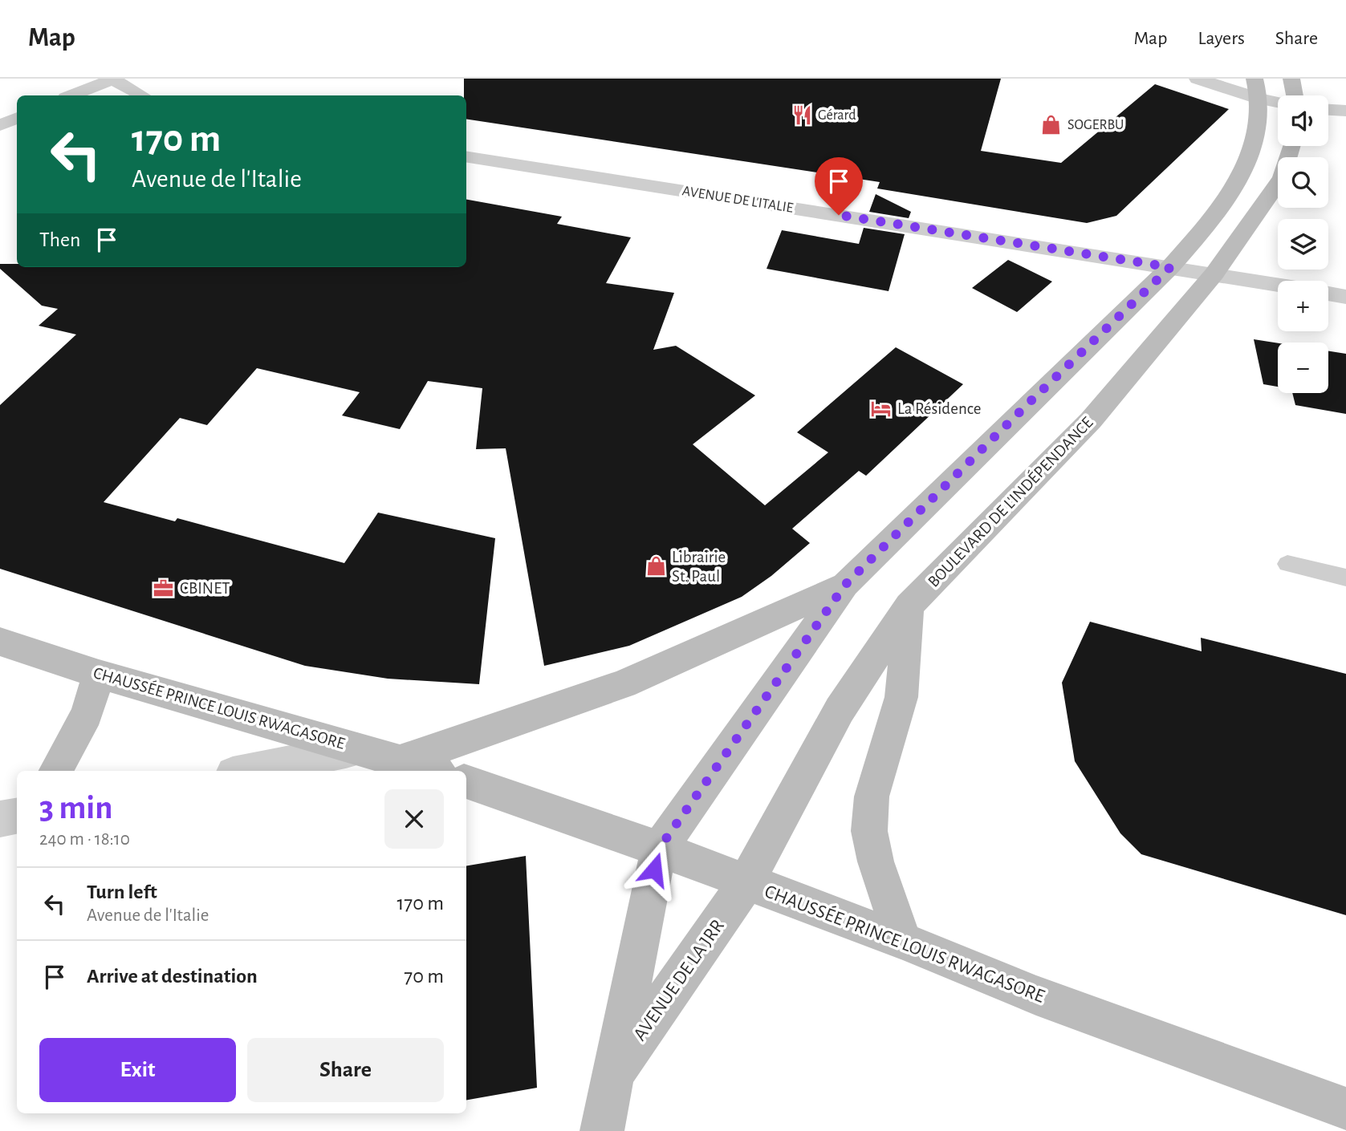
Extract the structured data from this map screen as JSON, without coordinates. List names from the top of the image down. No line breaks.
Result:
{"streets":{"street":["AVENUE DE L'ITALIE","BOULEVARD DE L'INDÉPENDANCE","CHAUSSÉE PRINCE LOUIS RWAGASORE","AVENUE DE LA JRR"]},"crossings":[["AVENUE DE L'ITALIE","BOULEVARD DE L'INDÉPENDANCE"],["BOULEVARD DE L'INDÉPENDANCE","CHAUSSÉE PRINCE LOUIS RWAGASORE"],["BOULEVARD DE L'INDÉPENDANCE","AVENUE DE LA JRR"],["CHAUSSÉE PRINCE LOUIS RWAGASORE","AVENUE DE LA JRR"]],"places":{"restaurant":["Gérard"],"shop":["SOGERBU","Librairie St. Paul"],"hotel":["La Résidence"],"office":["CBINET"]},"page":{"header":"Map","nav":["Map","Layers","Share"],"map_buttons":["+","−"],"turn":["170 m","Avenue de l'Italie"],"then":"Then","heading":["3 min","240 m · 18:10"],"list":[{"name":"Turn left","note":"Avenue de l'Italie","value":"170 m"},{"name":"Arrive at destination","value":"70 m"}],"buttons":["Exit","Share"]}}
